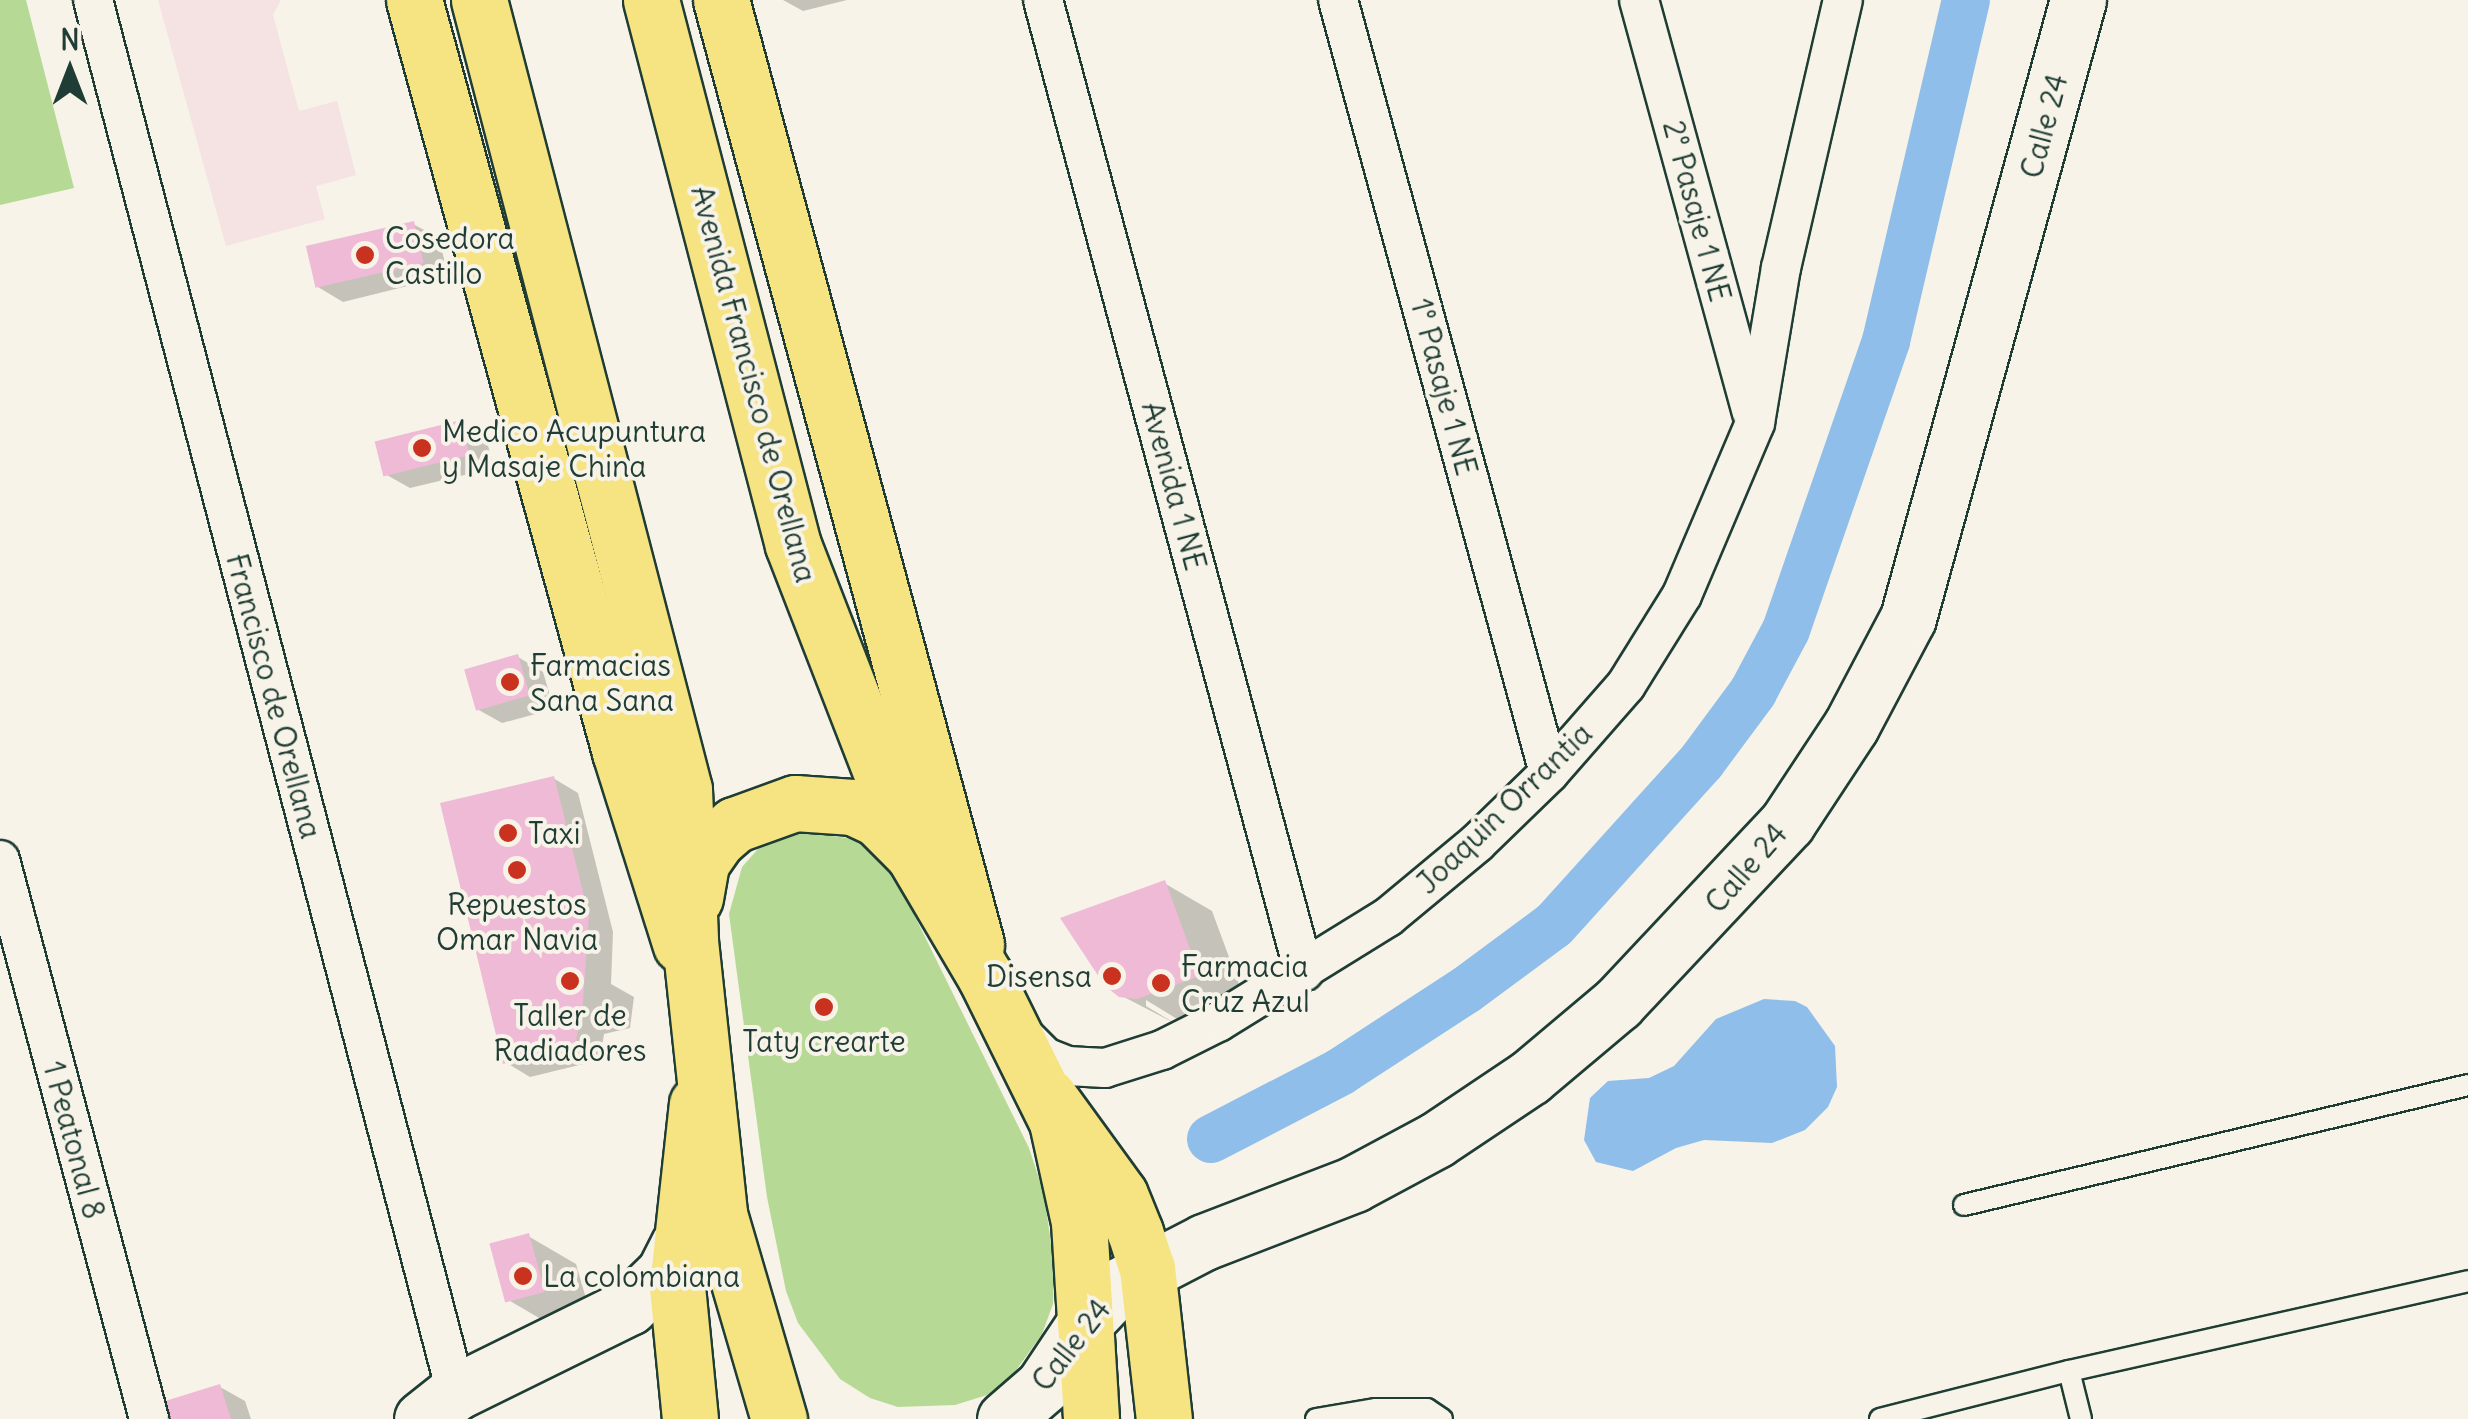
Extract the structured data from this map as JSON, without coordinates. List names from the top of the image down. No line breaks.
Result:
{"streets":{"main road":["Avenida Francisco de Orellana"],"street":["Calle 24","2° Pasaje 1 NE","1° Pasaje 1 NE","Avenida 1 NE","Francisco de Orellana","Joaquin Orrantia","1 Peatonal 8"]},"crossings":[["Calle 24","Avenida Francisco de Orellana"],["2° Pasaje 1 NE","Joaquin Orrantia"],["Avenida Francisco de Orellana","Joaquin Orrantia"],["1° Pasaje 1 NE","Joaquin Orrantia"],["Avenida 1 NE","Joaquin Orrantia"]],"places":["Cosedora Castillo","Medico Acupuntura y Masaje China","Farmacias Sana Sana","Taxi","Repuestos Omar Navia","Disensa","Taller de Radiadores","Farmacia Cruz Azul","Taty crearte","La colombiana"],"north":"top"}
